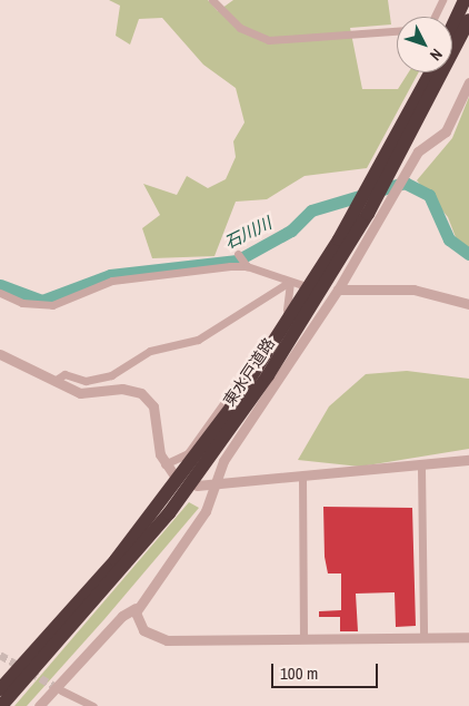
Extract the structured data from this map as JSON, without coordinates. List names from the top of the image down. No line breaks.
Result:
{"streets":{"highway":["東水戸道路"]},"water":["石川川"],"scale_bar":"100 m","north":"bottom right"}
